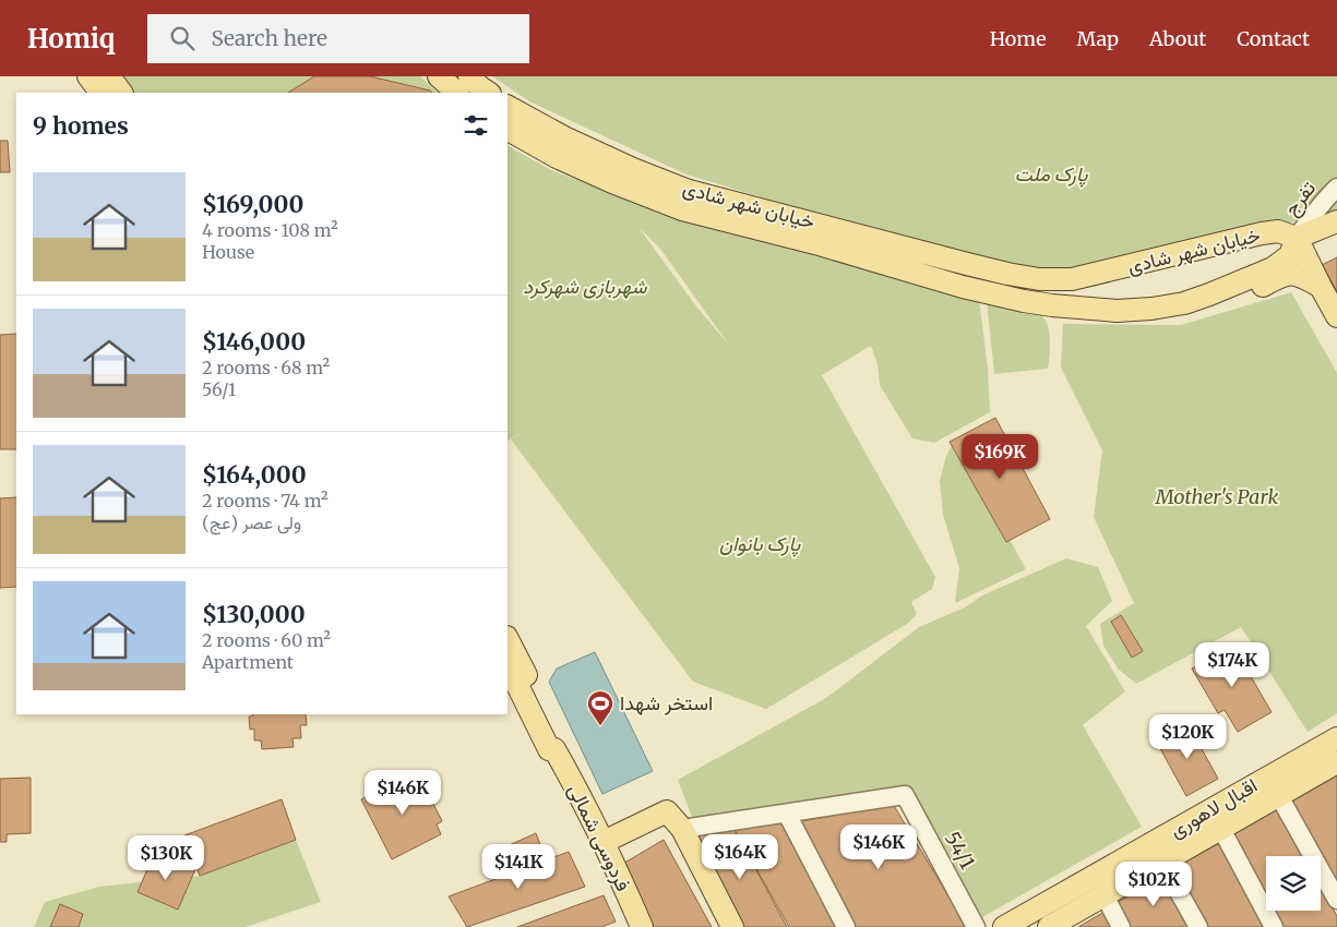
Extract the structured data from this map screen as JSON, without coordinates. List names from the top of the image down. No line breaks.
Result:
{"streets":{"main road":["خیابان شهر شادی","اقبال لاهوری","فردوسی شمالی"],"street":["تفرج","54/1"]},"crossings":[["تفرج","خیابان شهر شادی"]],"parks":["پارک ملت","شهربازی شهرکرد","Mother's Park","پارک بانوان"],"places":{"sports":["استخر شهدا"]},"page":{"header":"Homiq","search":"Search here","nav":["Home","Map","About","Contact"],"heading":"9 homes","list":[{"name":"$169,000","note":"4 rooms · 108 m² · House"},{"name":"$146,000","note":"2 rooms · 68 m² · 56/1"},{"name":"$164,000","note":"2 rooms · 74 m² · ولی عصر (عج)"},{"name":"$130,000","note":"2 rooms · 60 m² · Apartment"}],"price":["$169K","$174K","$120K","$146K","$146K","$164K","$130K","$141K","$102K"]}}
